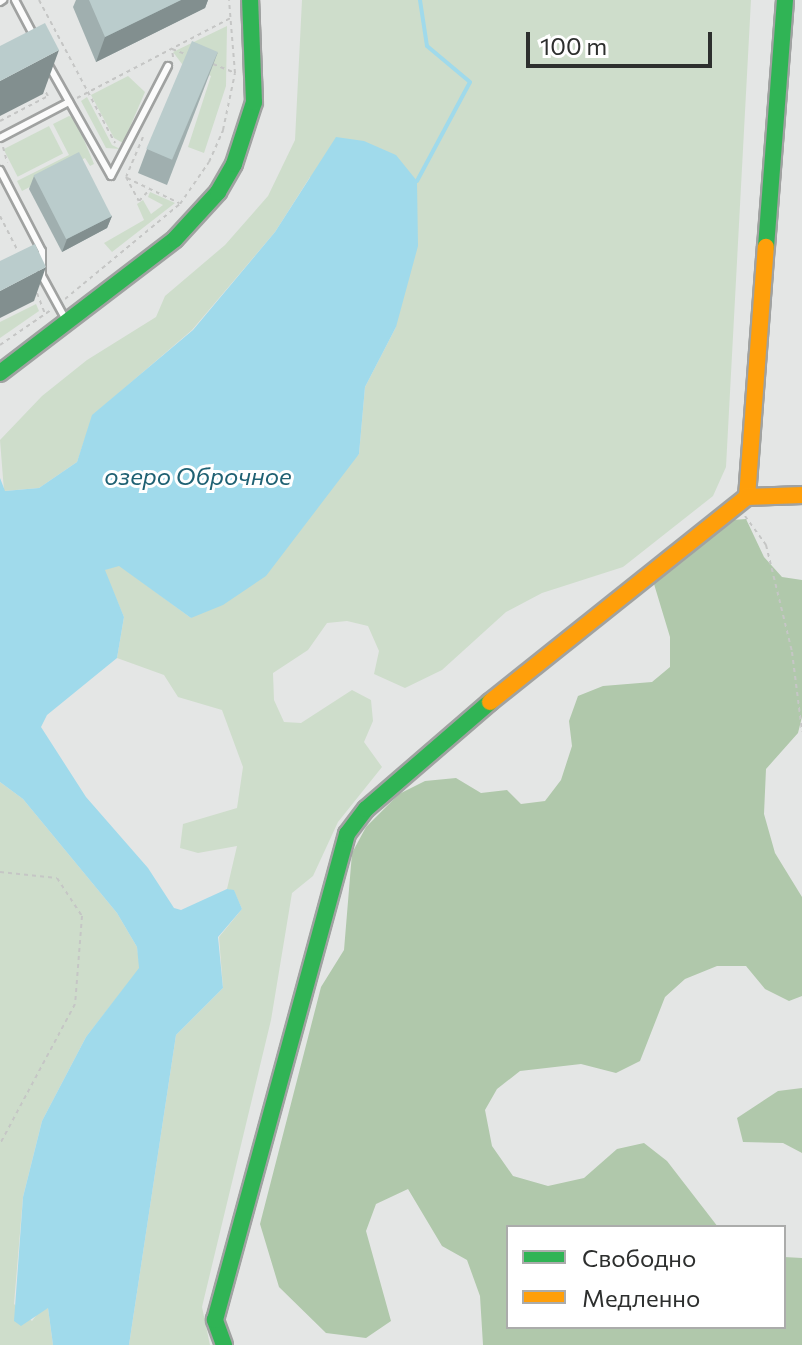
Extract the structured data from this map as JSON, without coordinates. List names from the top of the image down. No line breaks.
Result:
{"water":["озеро Оброчное"],"legend":["Свободно","Медленно"],"scale_bar":"100 m"}
